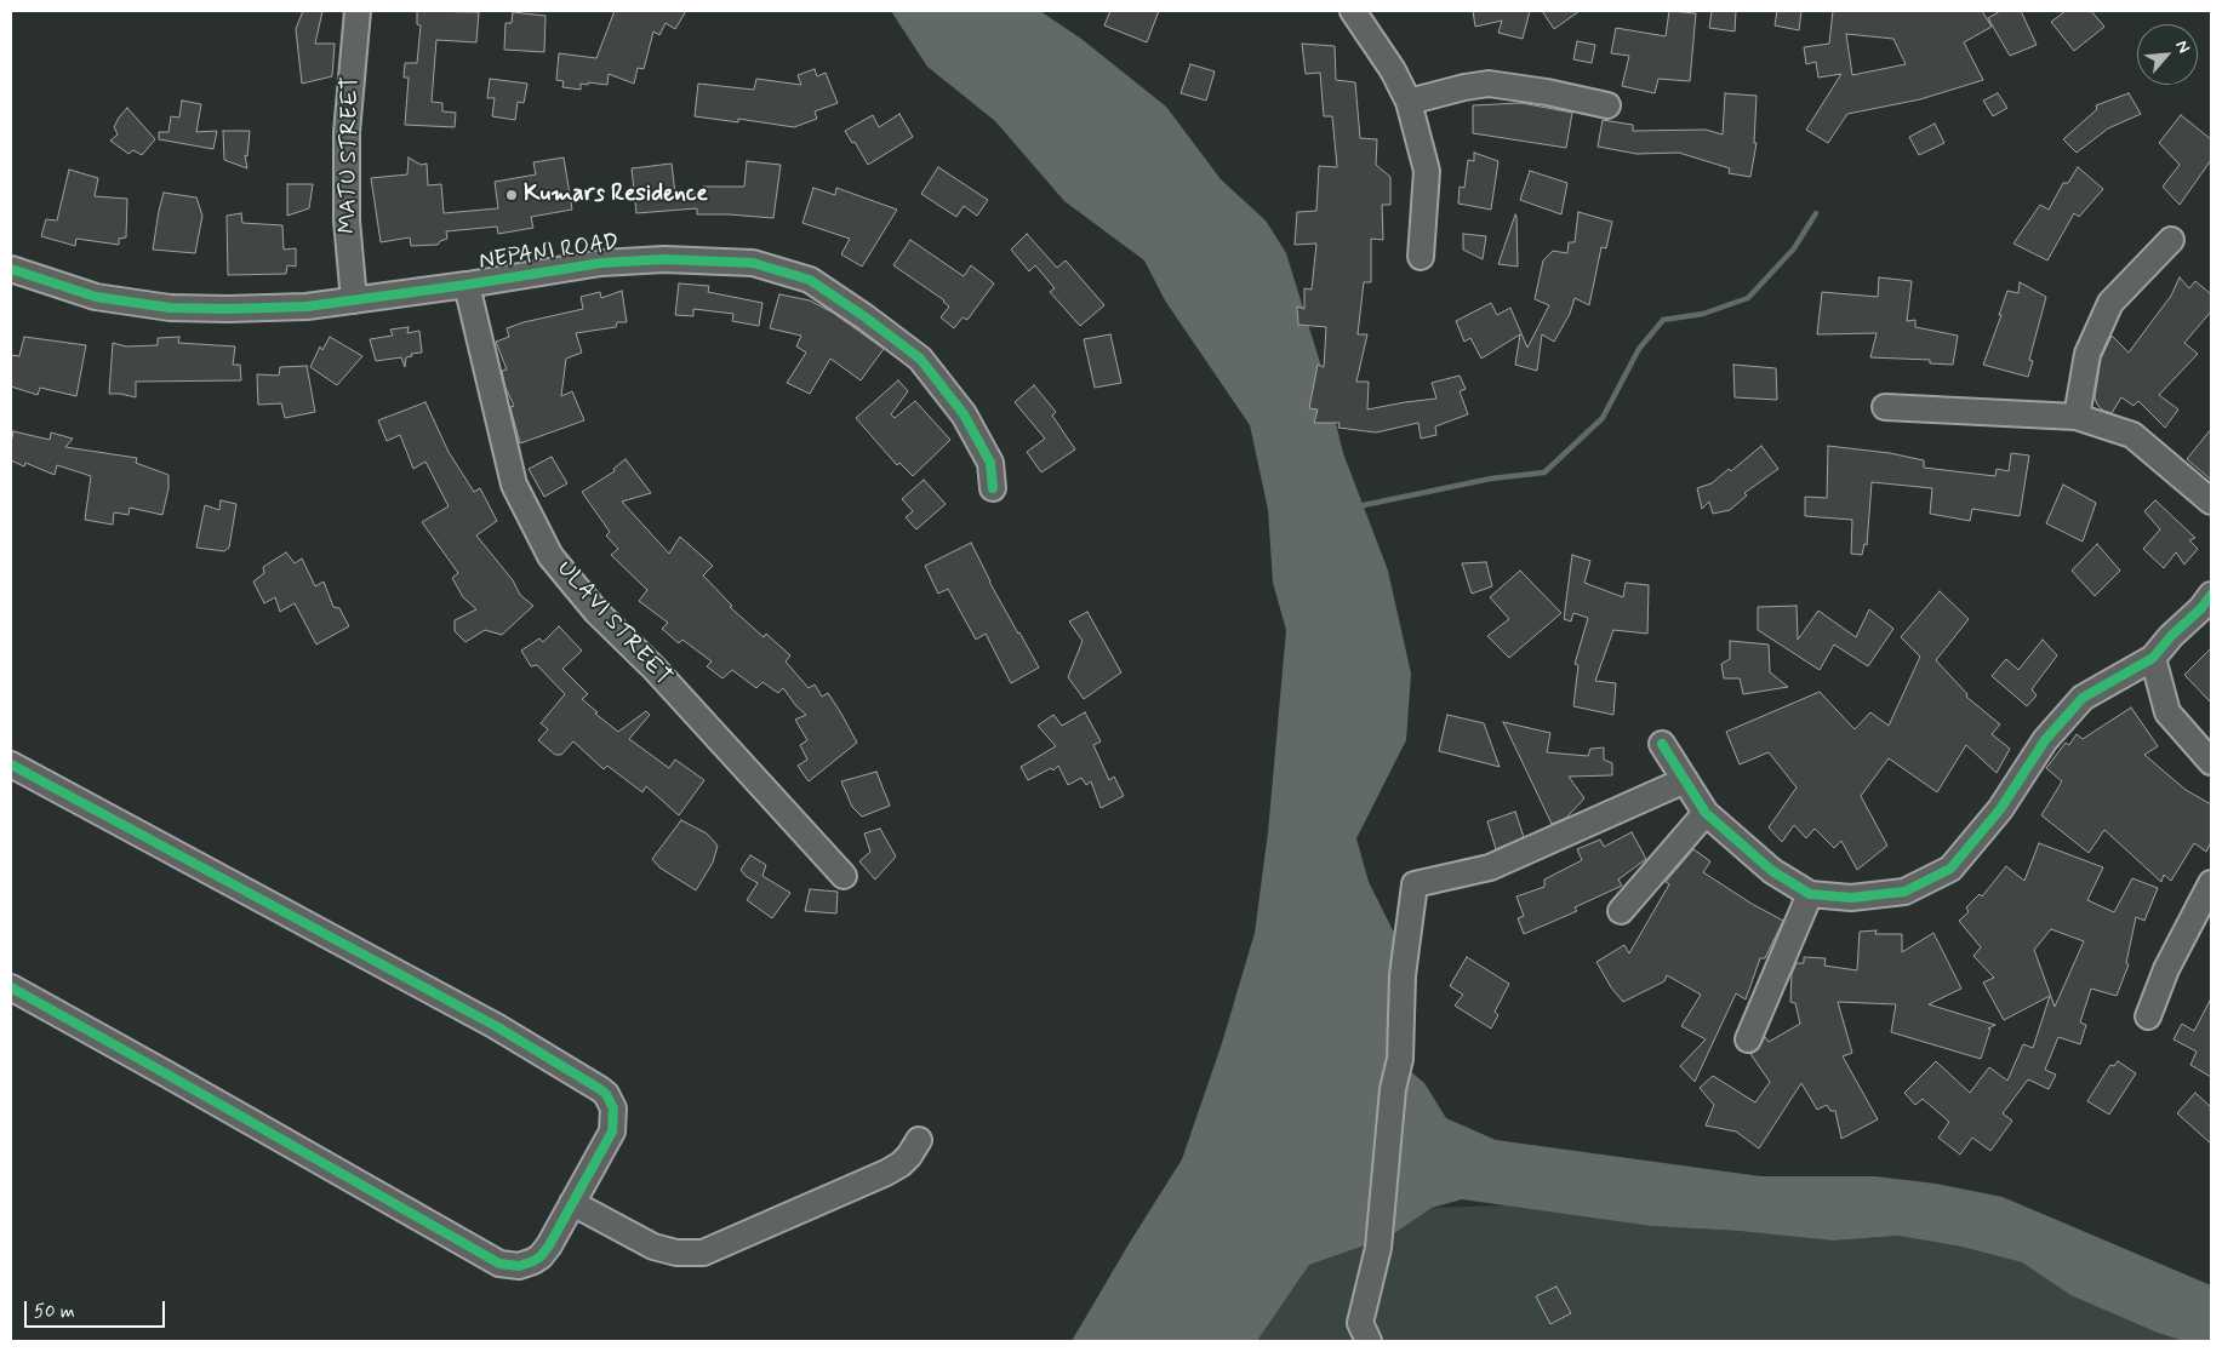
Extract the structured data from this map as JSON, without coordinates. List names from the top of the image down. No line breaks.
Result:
{"streets":{"street":["MATU STREET","NEPANI ROAD","ULAVI STREET"]},"crossings":[["MATU STREET","NEPANI ROAD"],["NEPANI ROAD","ULAVI STREET"]],"places":["Kumars Residence"],"scale_bar":"50 m","north":"top right"}
